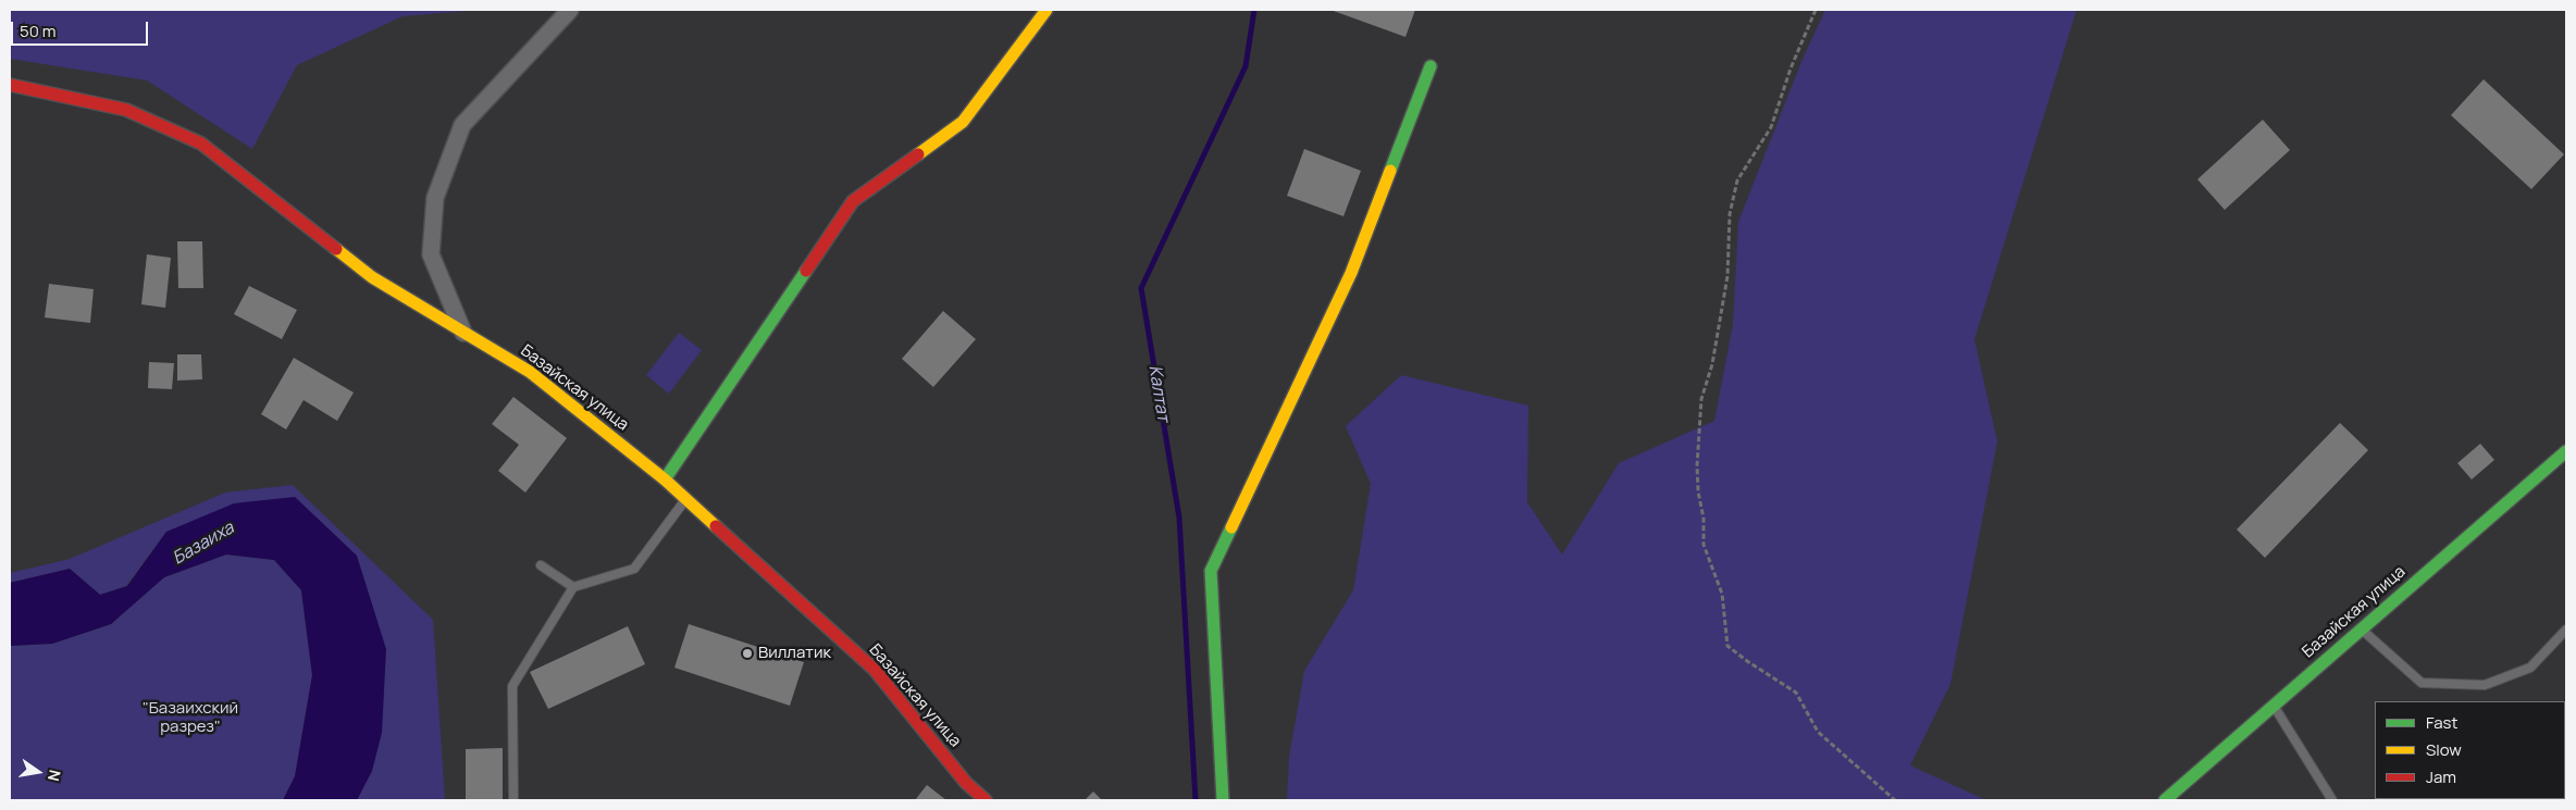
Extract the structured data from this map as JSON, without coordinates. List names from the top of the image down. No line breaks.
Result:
{"streets":{"street":["Базайская улица"]},"water":["Калтат","Базаиха"],"parks":["\"Базаихский разрез\""],"places":["Виллатик"],"legend":["Fast","Slow","Jam"],"scale_bar":"50 m","north":"right"}
